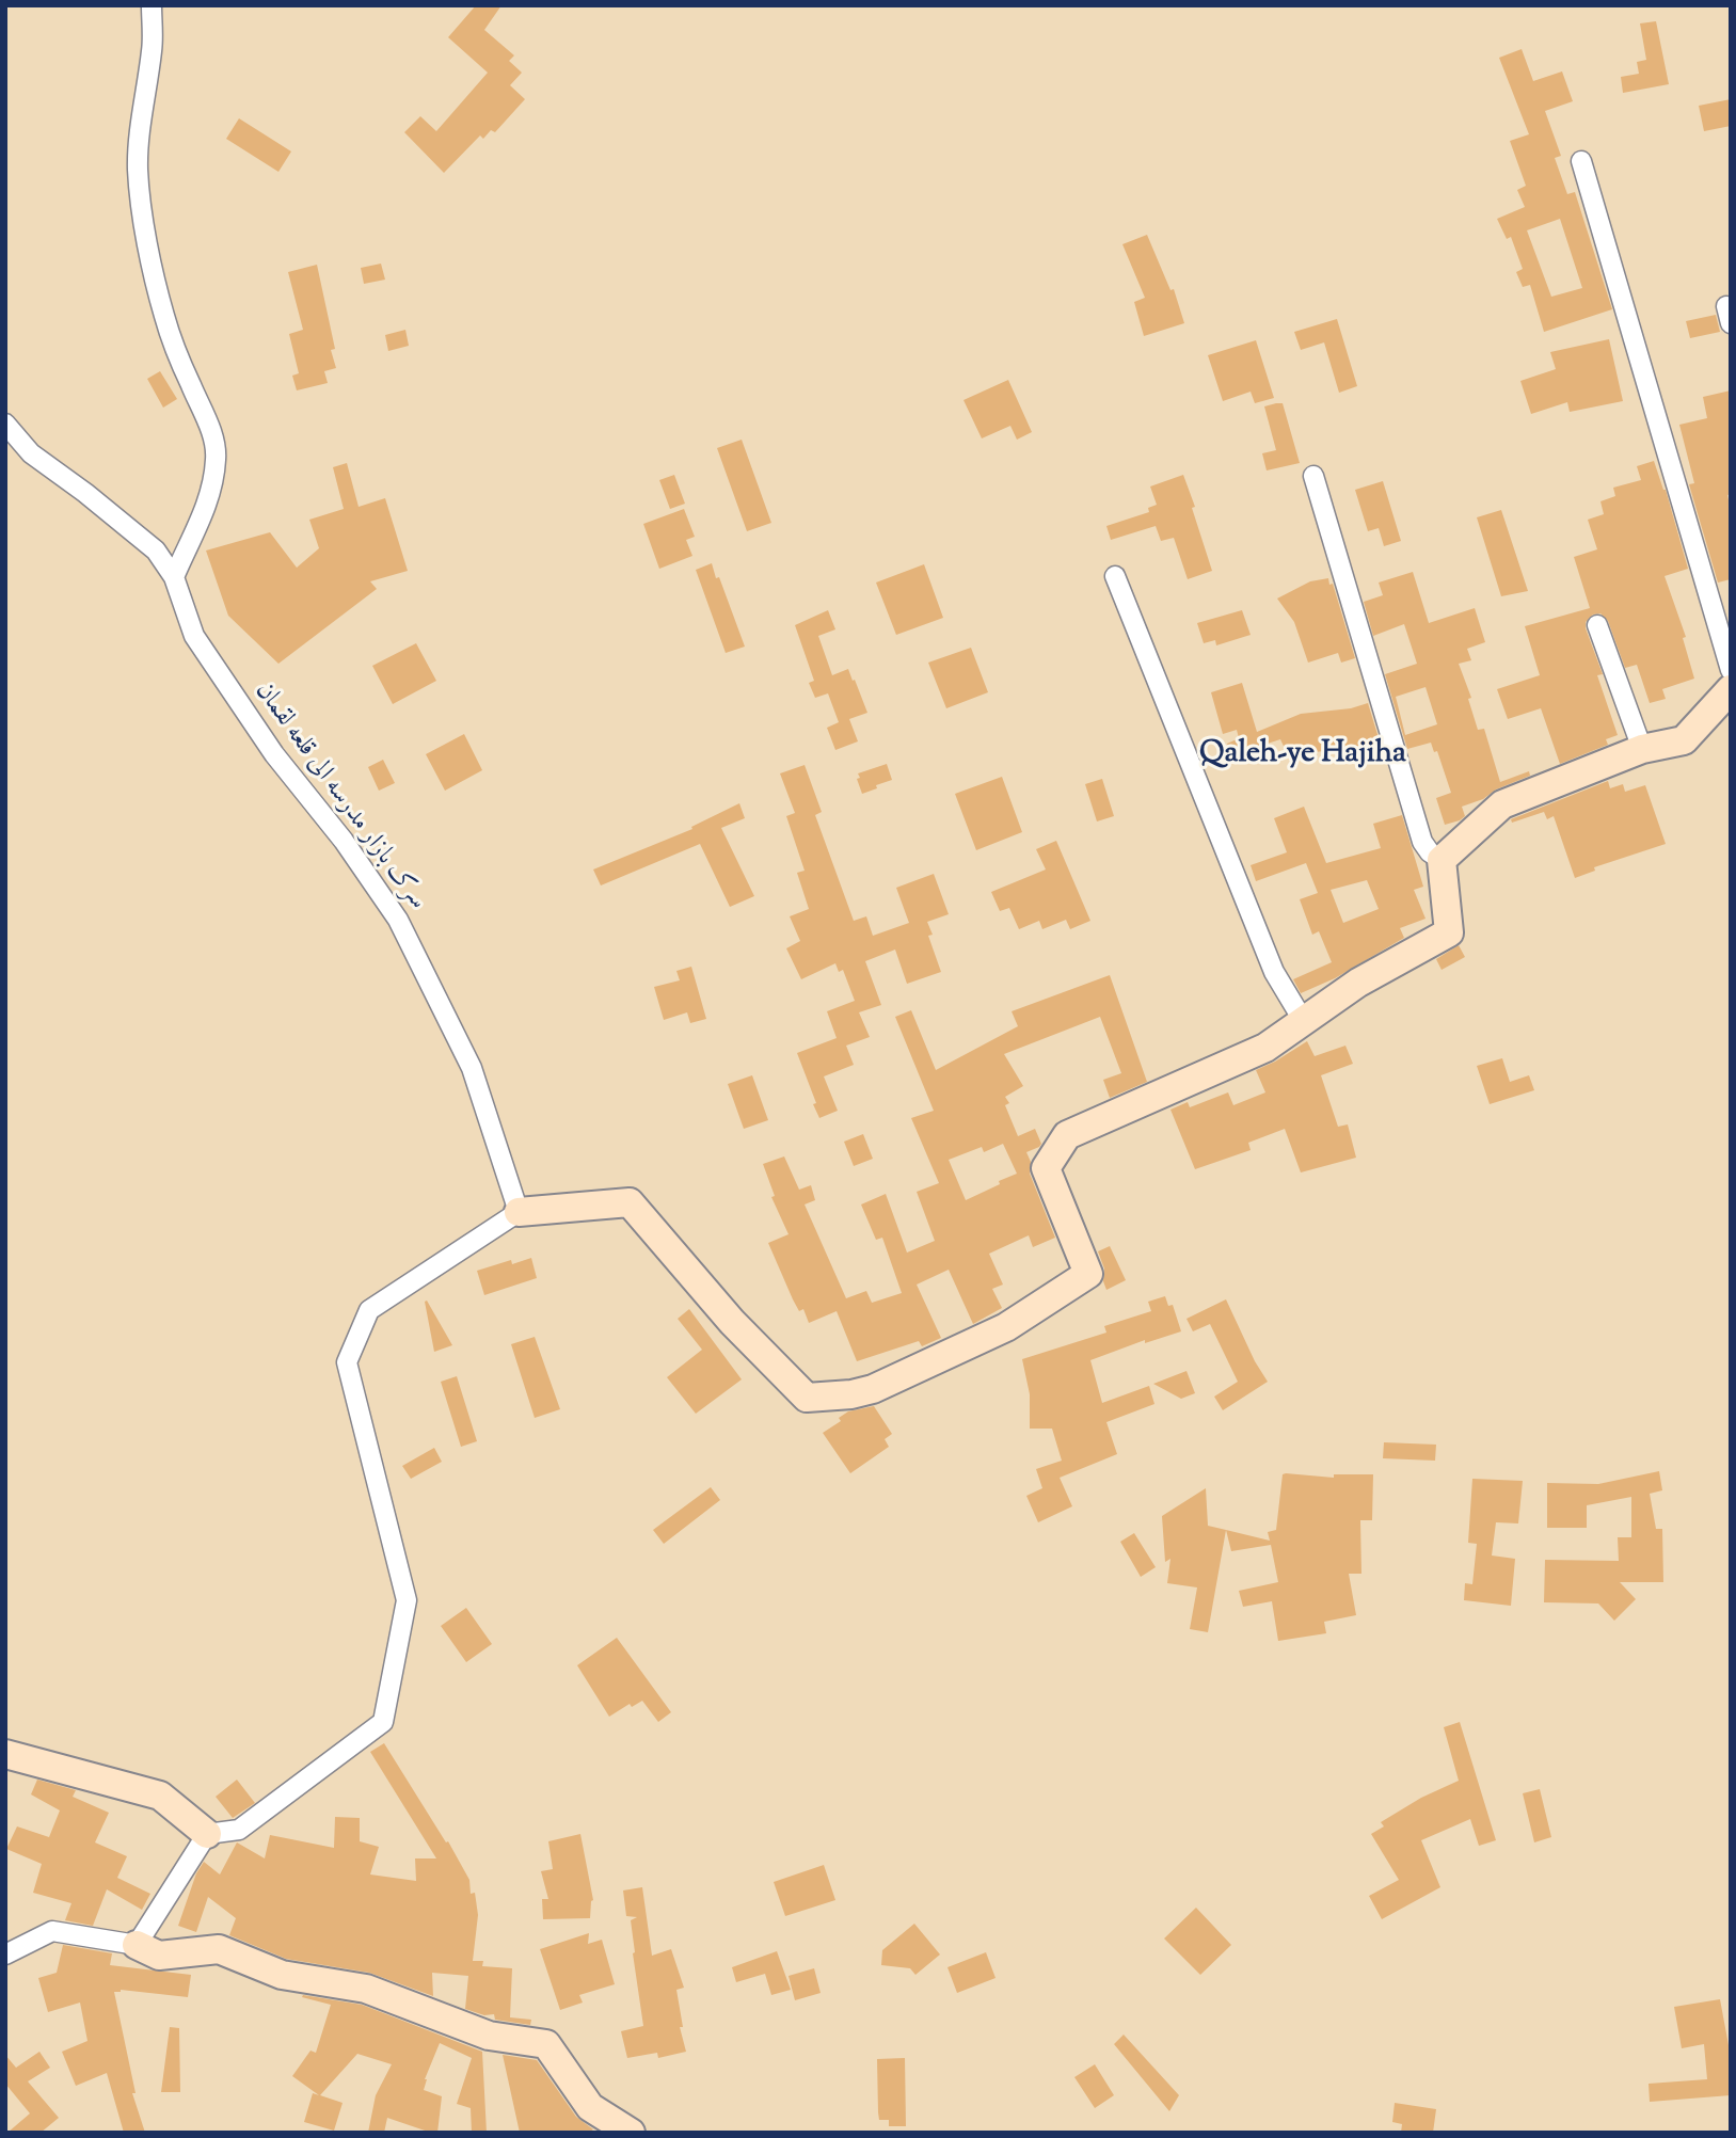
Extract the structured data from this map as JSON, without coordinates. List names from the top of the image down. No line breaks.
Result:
{"streets":{"street":["سرک بازار مدرسه الی قلعه لقمان"]},"districts":["Qaleh-ye Hajiha"]}
